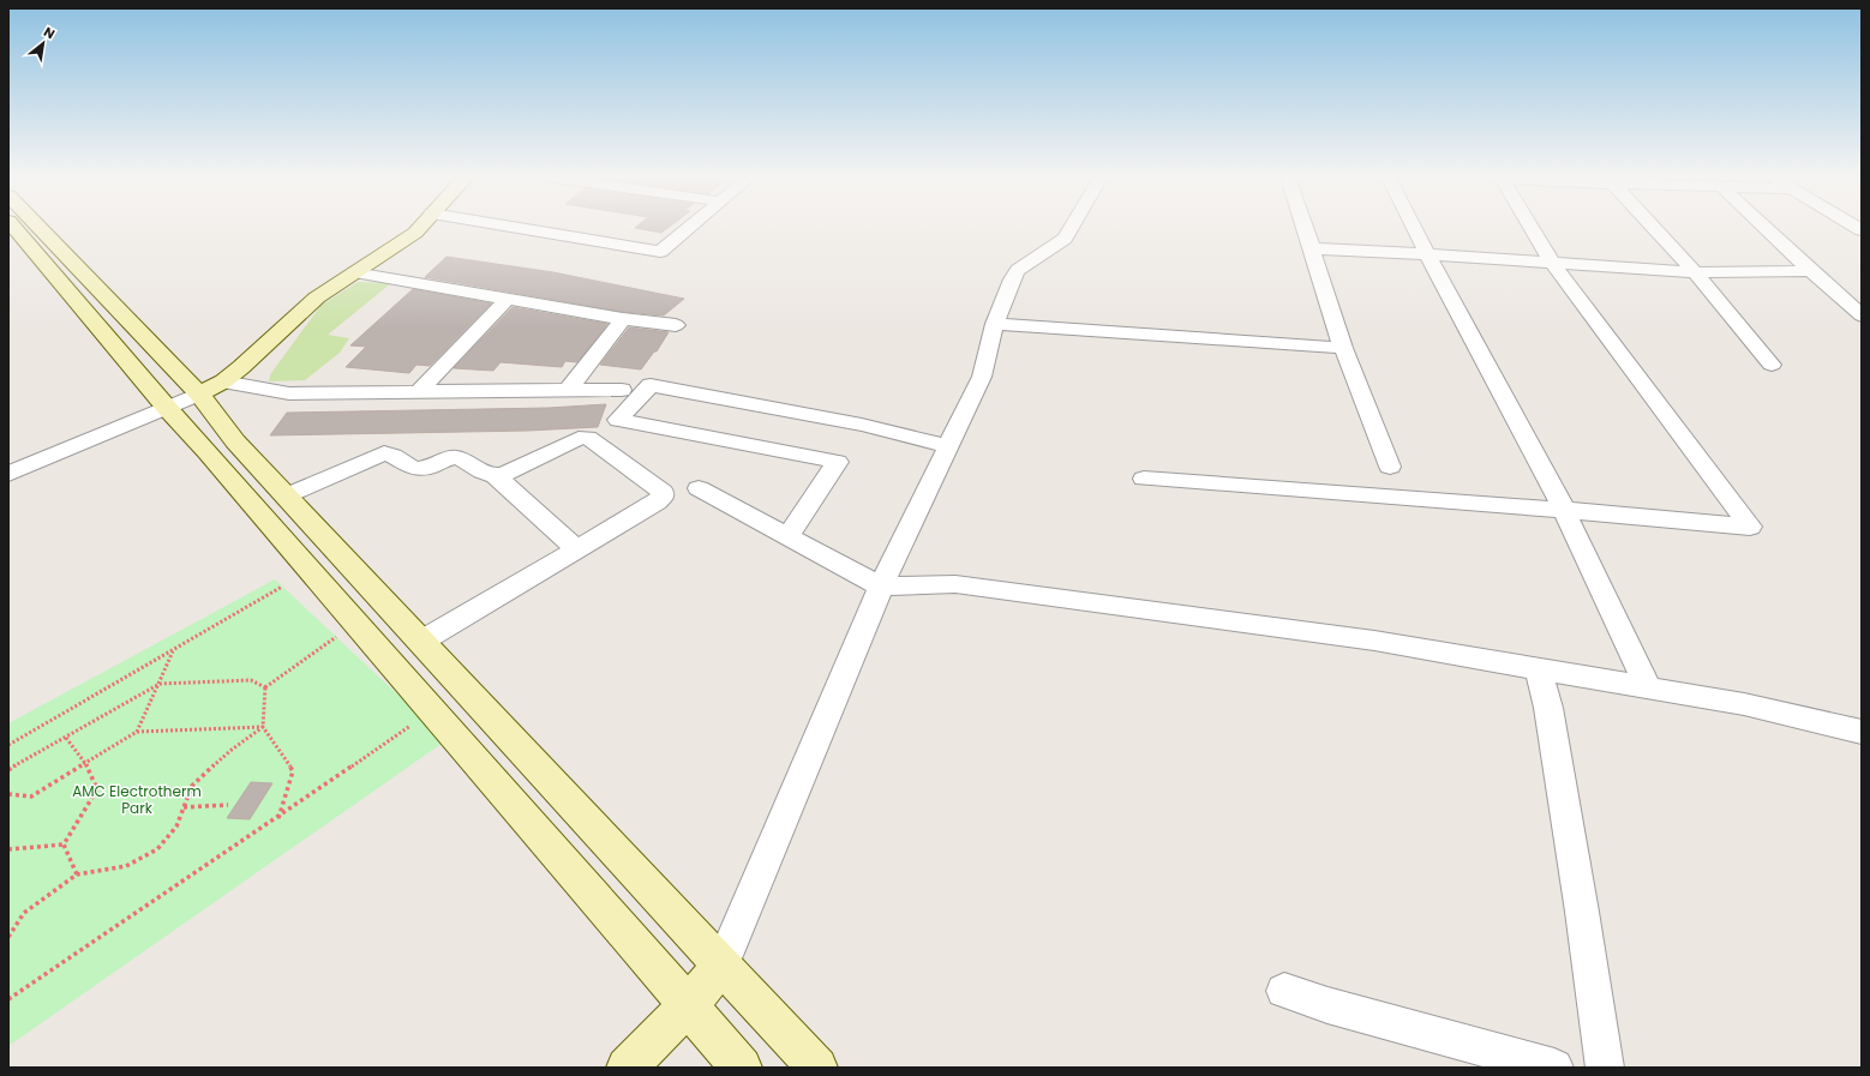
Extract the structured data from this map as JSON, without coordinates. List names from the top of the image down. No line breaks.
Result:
{"parks":["AMC Electrotherm Park"],"north":"top right"}
